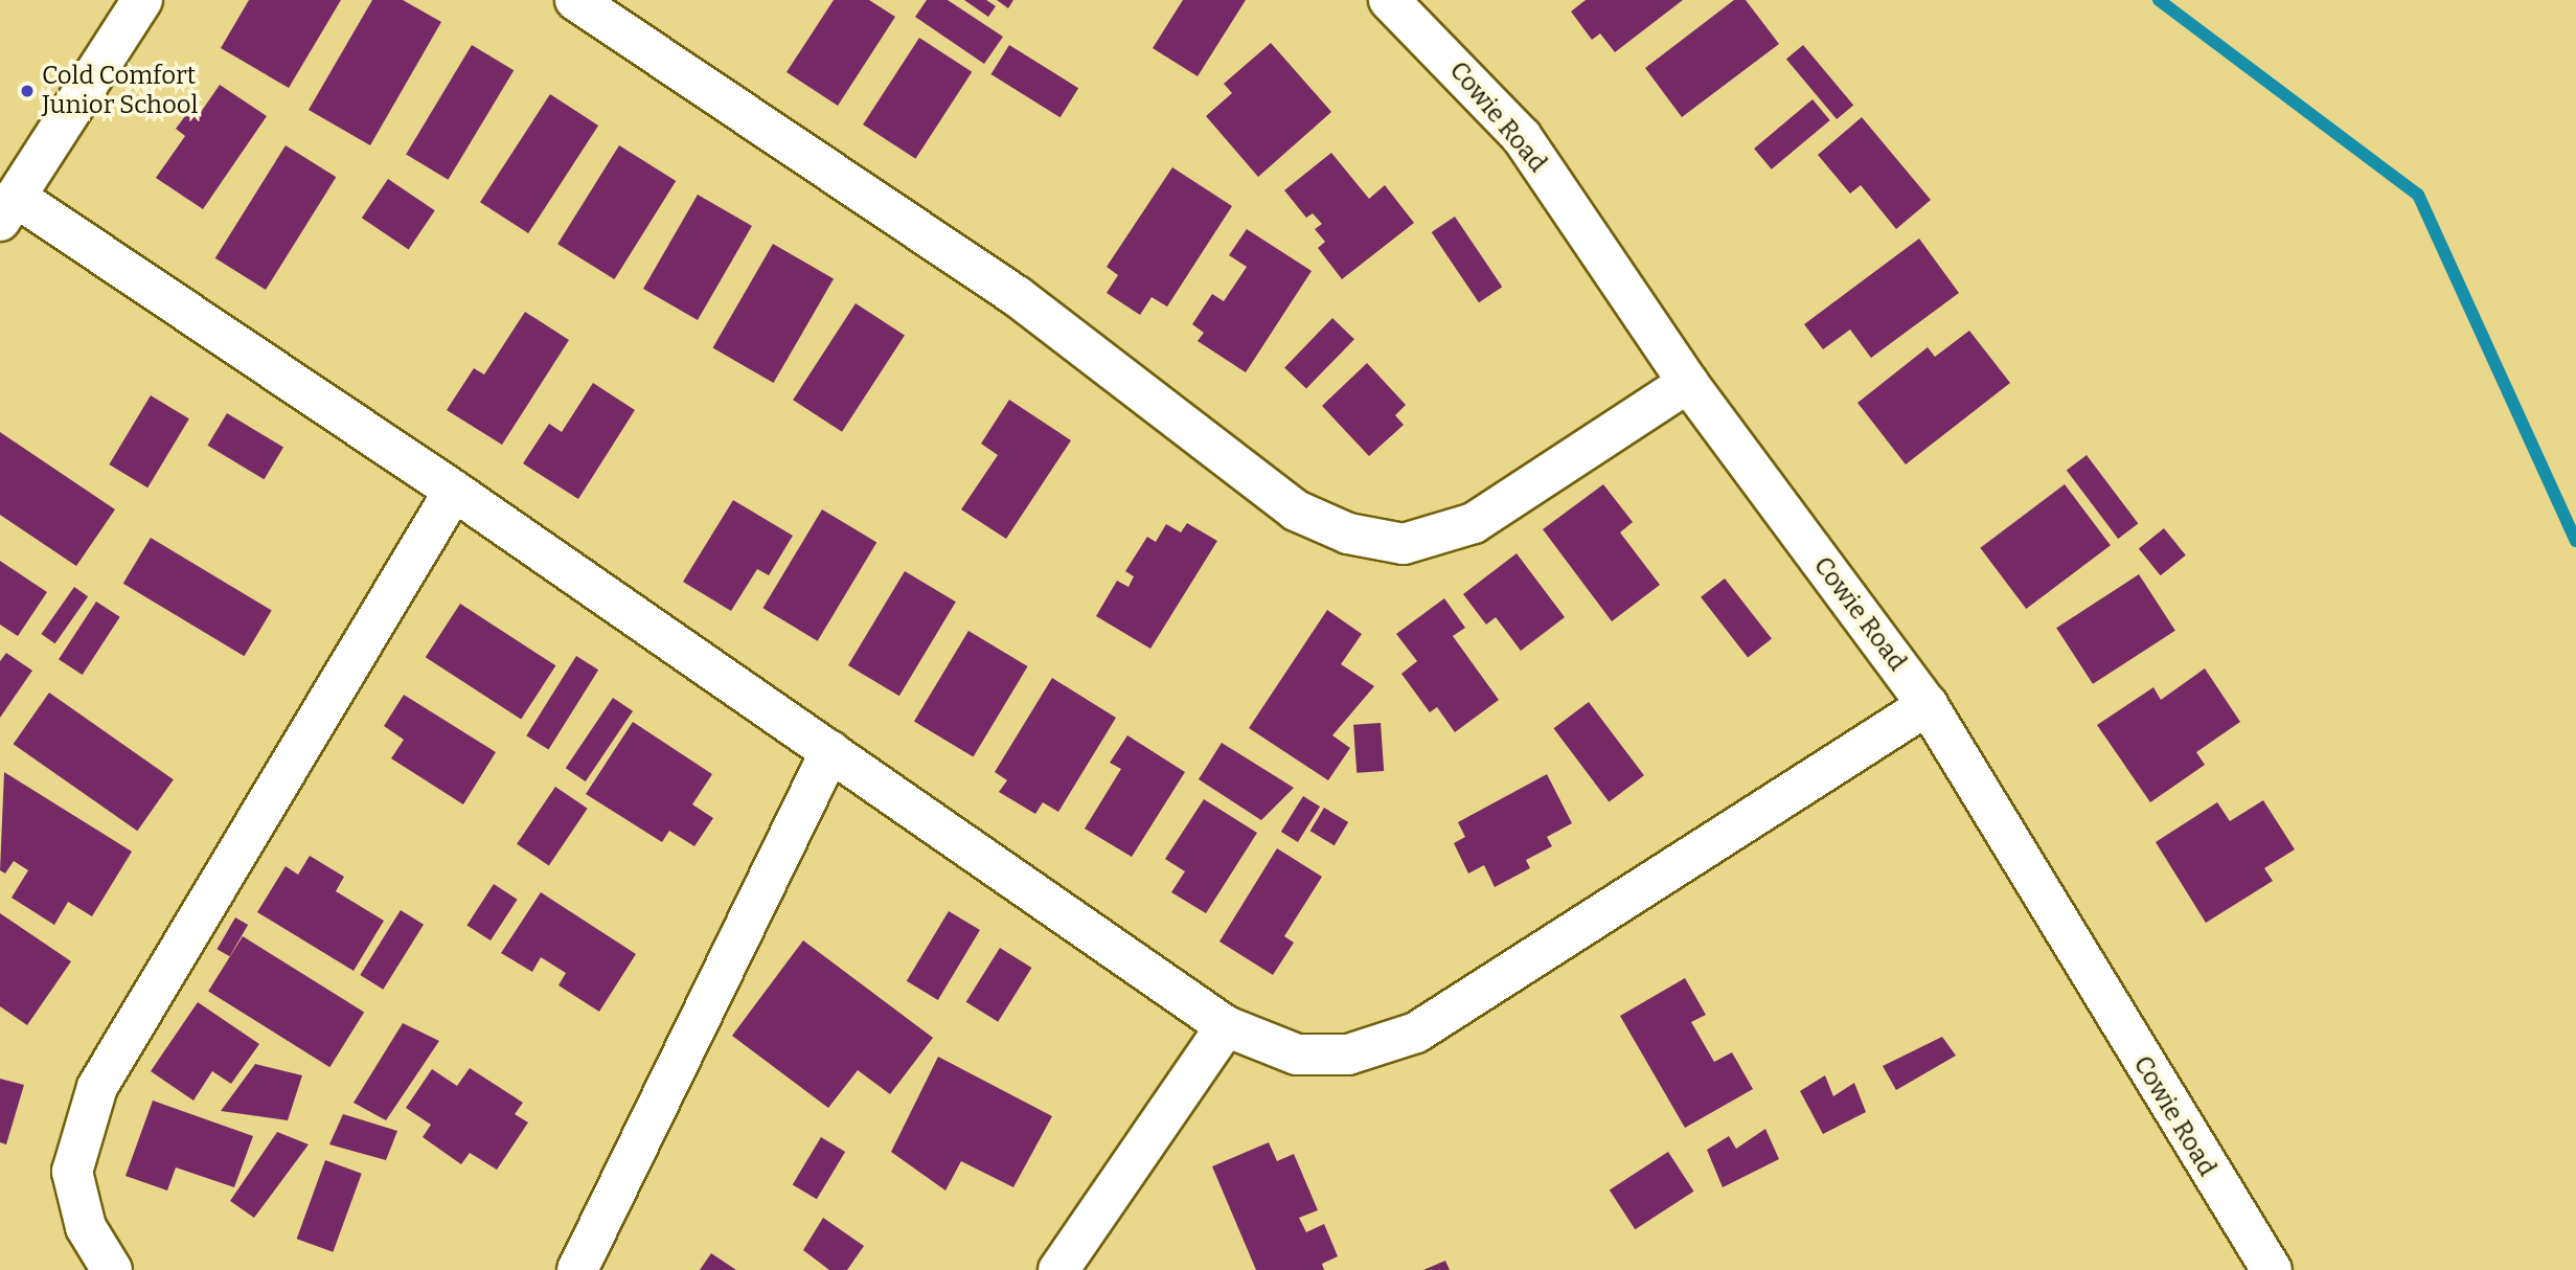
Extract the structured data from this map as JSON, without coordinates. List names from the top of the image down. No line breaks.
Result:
{"streets":{"street":["Cowie Road"]},"places":["Cold Comfort Junior School"]}
